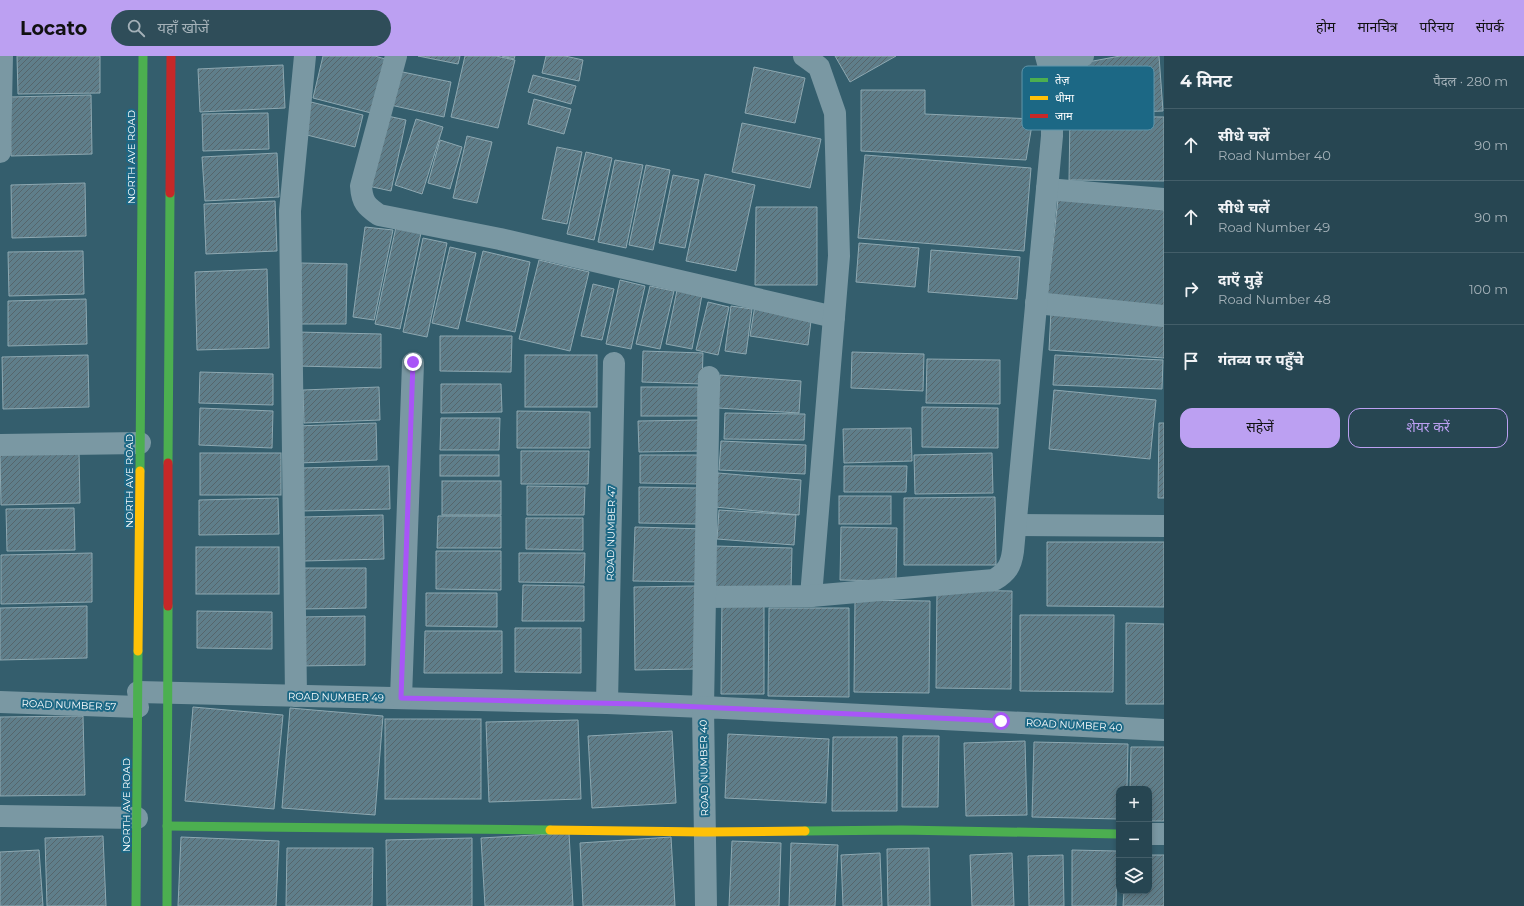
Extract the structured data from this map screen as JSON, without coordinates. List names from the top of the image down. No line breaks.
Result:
{"streets":{"street":["NORTH AVE ROAD","ROAD NUMBER 47","ROAD NUMBER 49","ROAD NUMBER 57","ROAD NUMBER 40"]},"crossings":[["NORTH AVE ROAD","ROAD NUMBER 49"],["NORTH AVE ROAD","ROAD NUMBER 57"],["ROAD NUMBER 47","ROAD NUMBER 49"],["ROAD NUMBER 49","ROAD NUMBER 57"],["ROAD NUMBER 49","ROAD NUMBER 40"]],"legend":["तेज़","धीमा","जाम"],"page":{"header":"Locato","search":"यहाँ खोजें","nav":["होम","मानचित्र","परिचय","संपर्क"],"heading":["4 मिनट","पैदल · 280 m"],"list":[["सीधे चलें","Road Number 40","90 m"],["सीधे चलें","Road Number 49","90 m"],["दाएँ मुड़ें","Road Number 48","100 m"],"गंतव्य पर पहुँचे"],"buttons":["सहेजें","शेयर करें"],"map_buttons":["+","−"]}}
